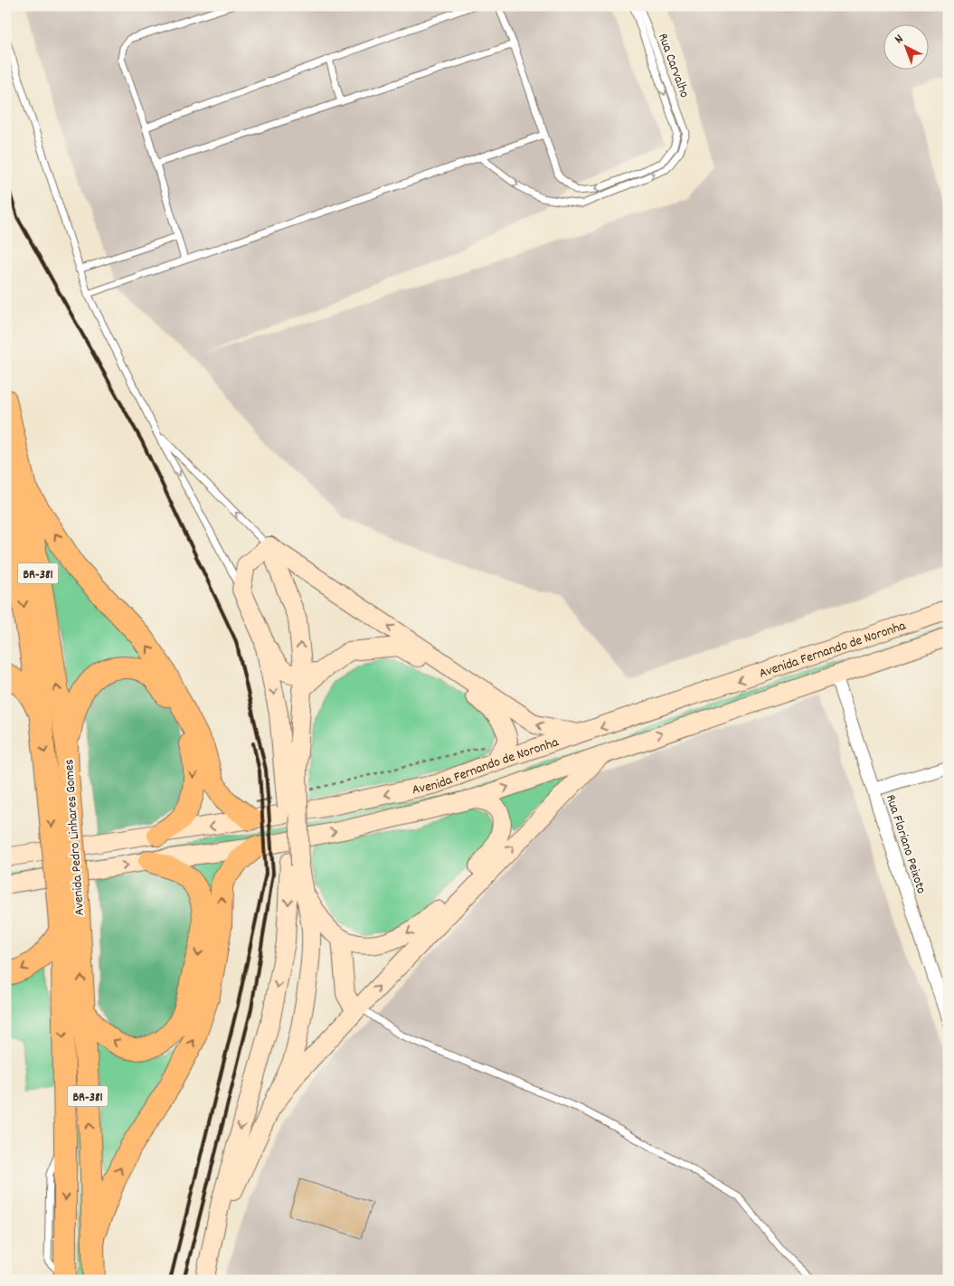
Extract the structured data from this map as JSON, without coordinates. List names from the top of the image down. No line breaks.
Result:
{"streets":{"highway":["BR-381","Avenida Pedro Linhares Gomes"],"main road":["Avenida Fernando de Noronha"],"street":["Rua Floriano Peixoto"],"lane":["Rua Carvalho"]},"crossings":[["Avenida Fernando de Noronha","Rua Floriano Peixoto"]],"north":"top left"}
